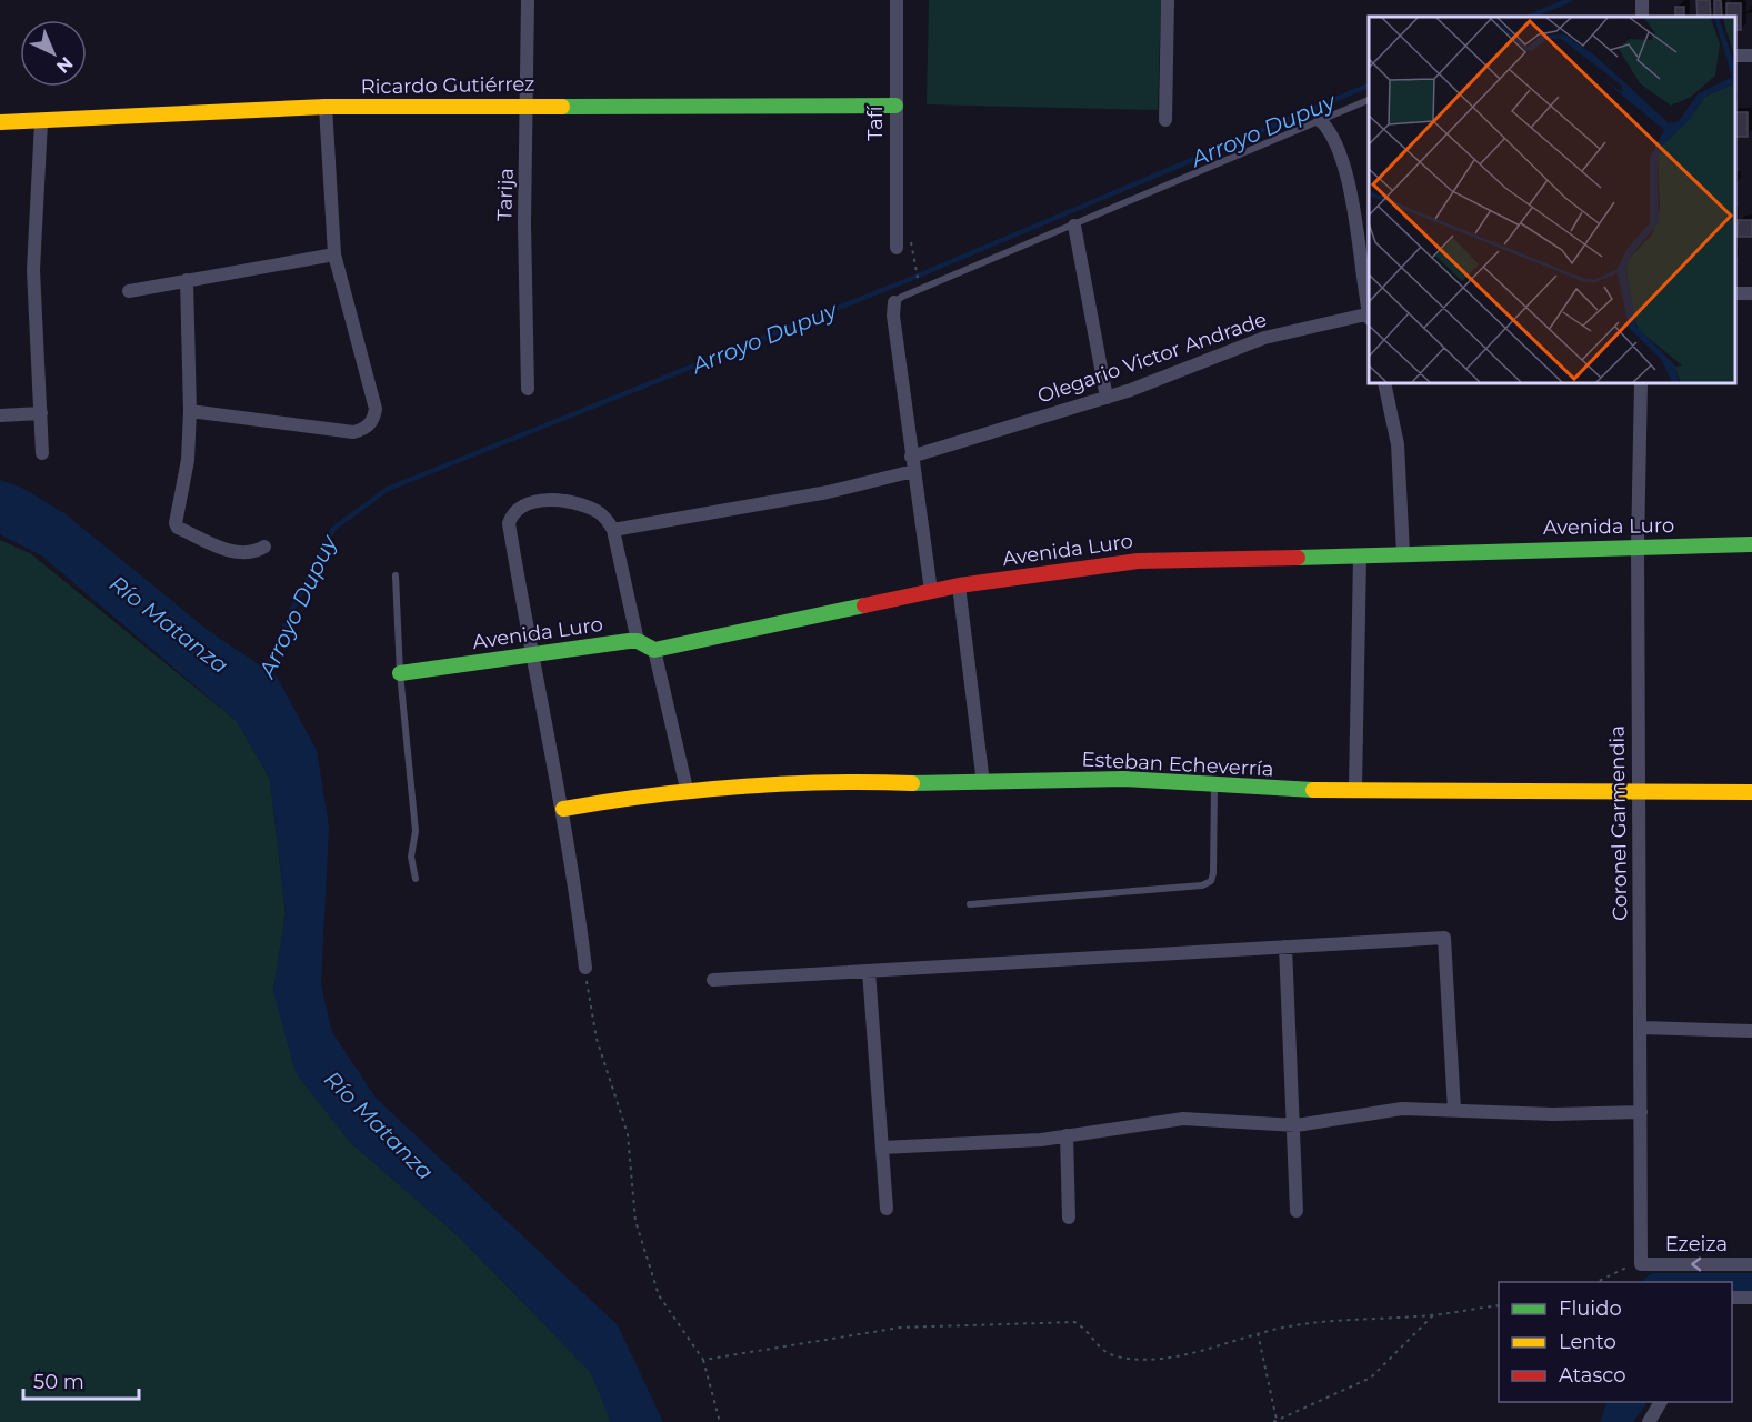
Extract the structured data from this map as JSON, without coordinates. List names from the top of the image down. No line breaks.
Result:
{"streets":{"street":["Ricardo Gutiérrez","Tafí","Tarija","Olegario Victor Andrade","Avenida Luro","Esteban Echeverría","Coronel Garmendia","Ezeiza"]},"crossings":[["Ricardo Gutiérrez","Tafí"],["Ricardo Gutiérrez","Tarija"],["Avenida Luro","Coronel Garmendia"],["Esteban Echeverría","Coronel Garmendia"],["Coronel Garmendia","Ezeiza"]],"one_way":["Ezeiza"],"water":["Arroyo Dupuy","Río Matanza"],"legend":["Fluido","Lento","Atasco"],"scale_bar":"50 m","north":"bottom right"}
